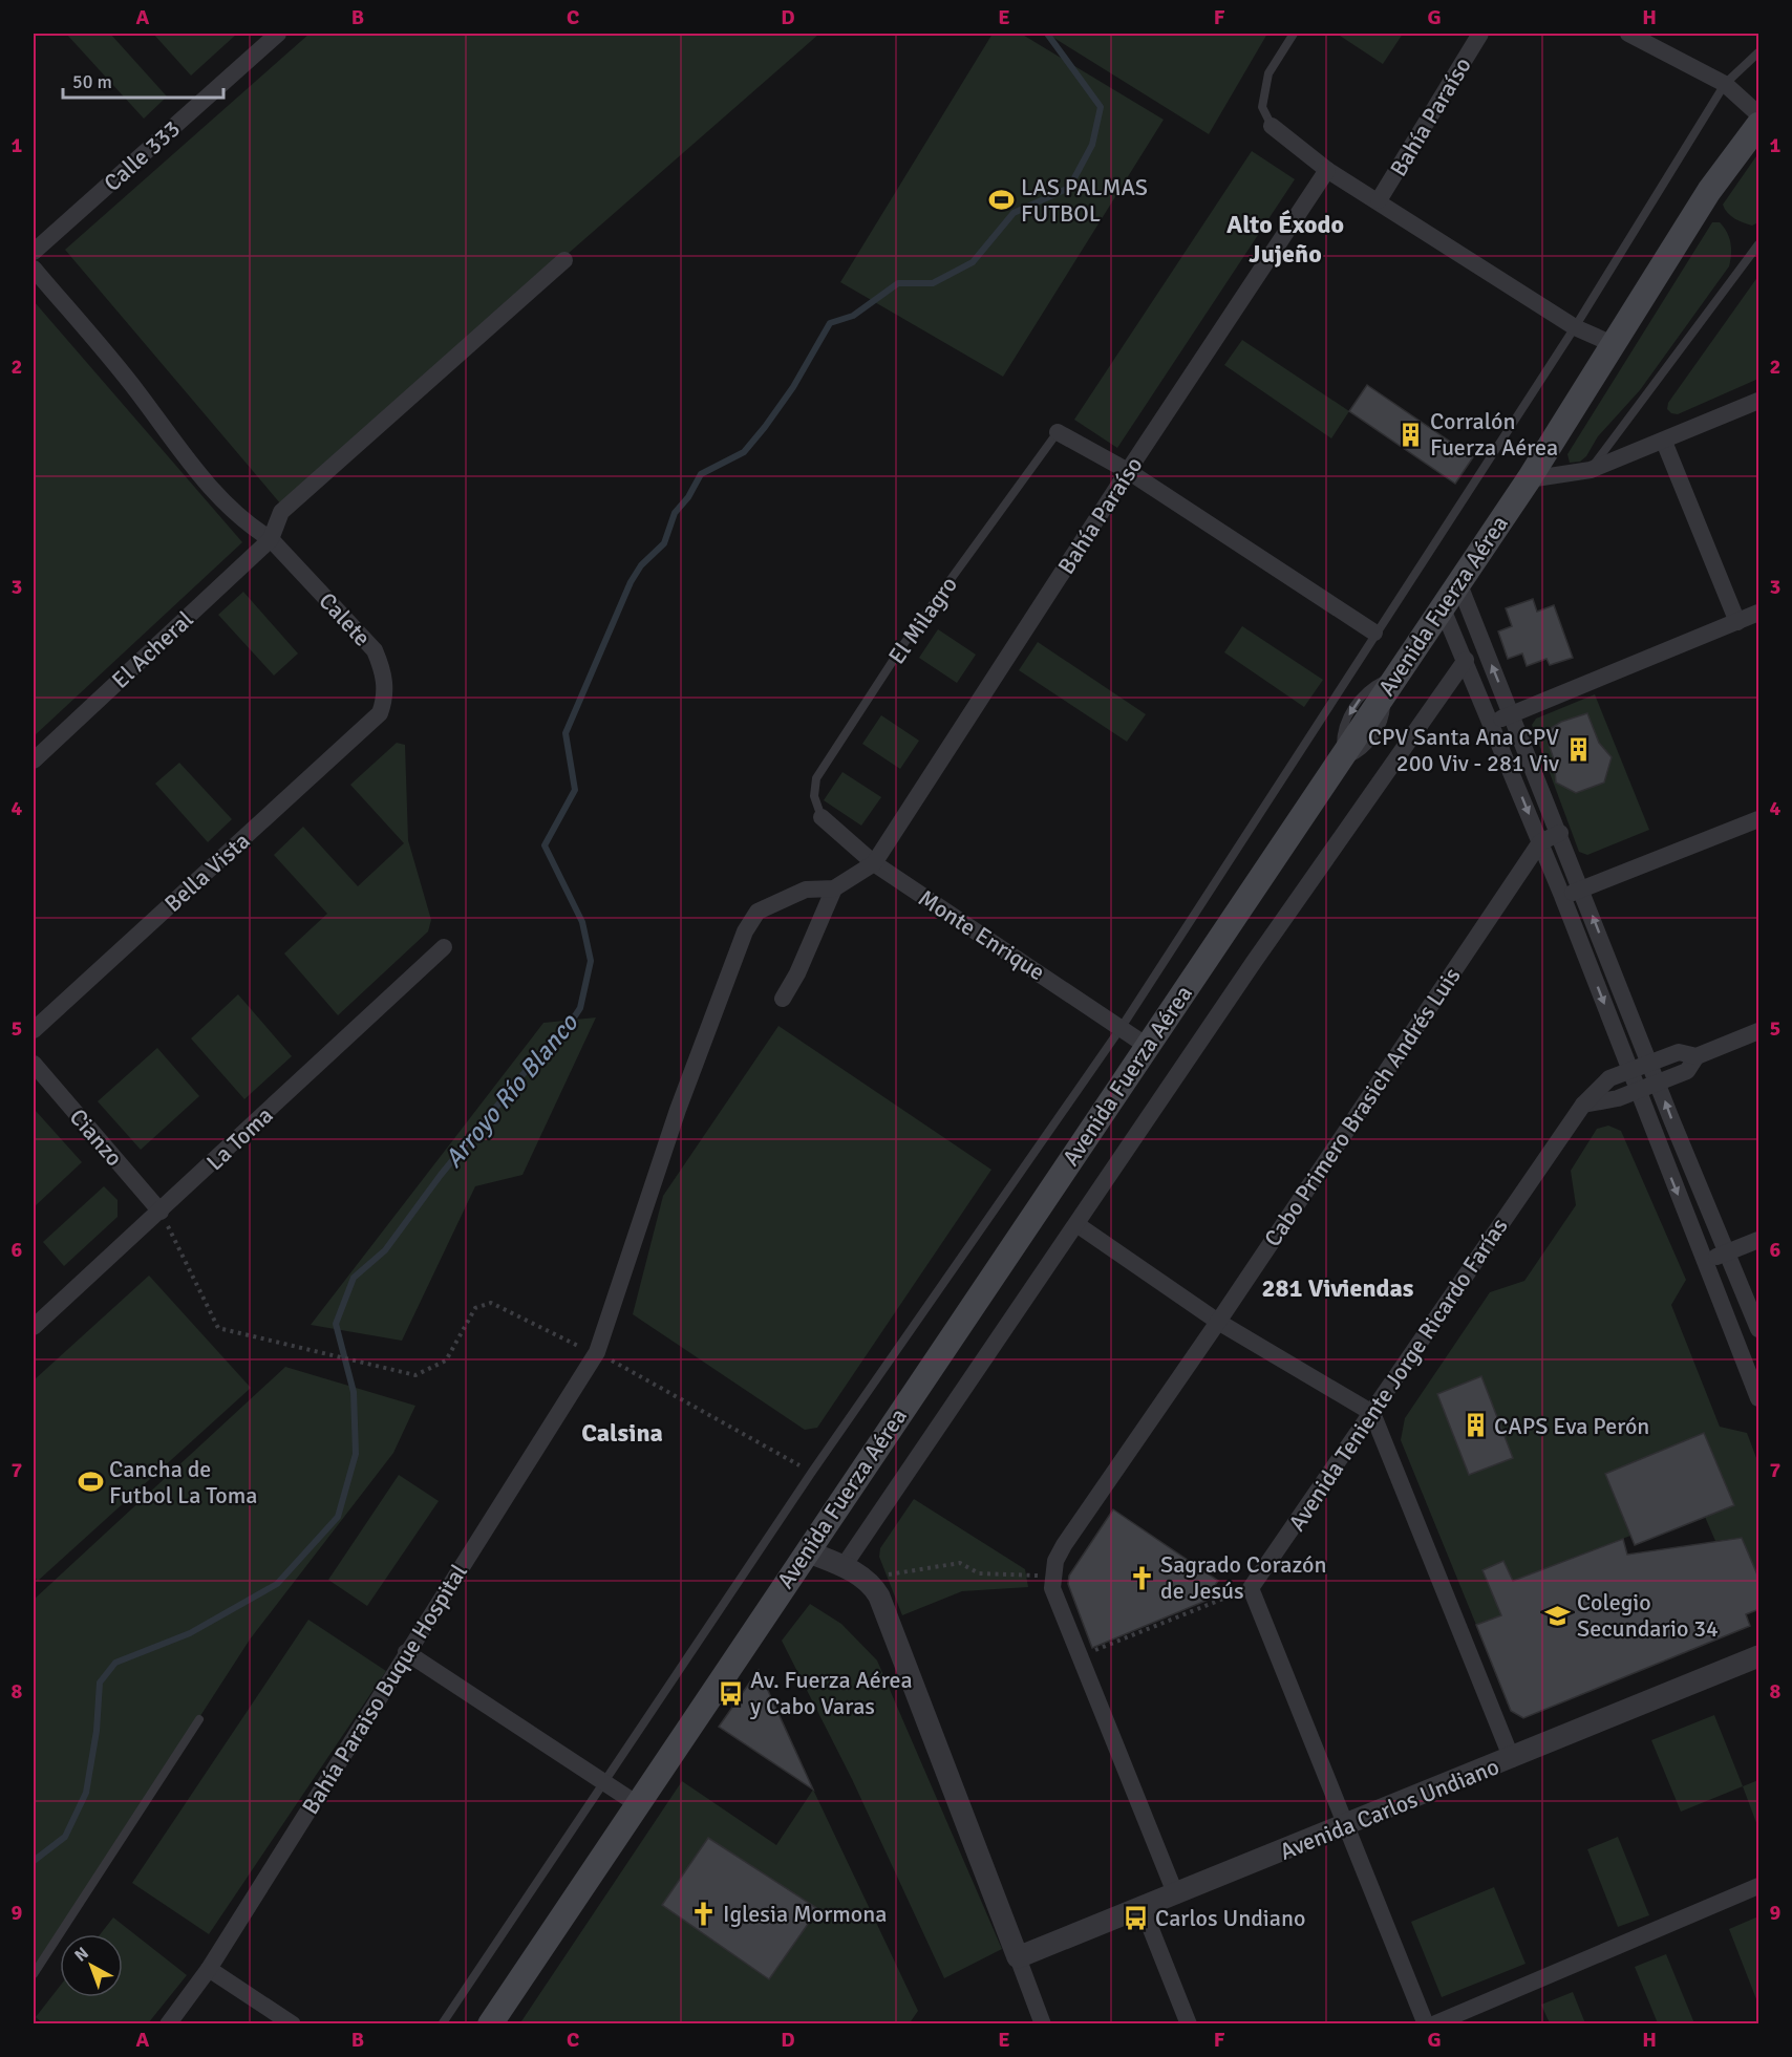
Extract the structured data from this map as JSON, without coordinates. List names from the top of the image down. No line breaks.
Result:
{"streets":{"main road":["Avenida Fuerza Aérea"],"street":["Bahía Paraíso","Calle 333","Calete","El Acheral","Bella Vista","Monte Enrique","Cabo Primero Brasich Andrés Luis","Cianzo","La Toma","Avenida Teniente Jorge Ricardo Farías","Bahía Paraiso Buque Hospital","Avenida Carlos Undiano"],"lane":["El Milagro"]},"crossings":[["Bahía Paraíso","Monte Enrique"],["Avenida Fuerza Aérea","Monte Enrique"],["Calete","El Acheral"],["Calete","Bella Vista"],["El Milagro","Monte Enrique"],["Cabo Primero Brasich Andrés Luis","Avenida Carlos Undiano"],["Cianzo","La Toma"]],"districts":["Alto Éxodo Jujeño","281 Viviendas","Calsina"],"water":["Arroyo Río Blanco"],"places":{"sports":["LAS PALMAS FUTBOL","Cancha de Futbol La Toma"],"building":["Corralón Fuerza Aérea","CPV Santa Ana CPV 200 Viv - 281 Viv","CAPS Eva Perón"],"church":["Sagrado Corazón de Jesús","Iglesia Mormona"],"school or university":["Colegio Secundario 34"],"bus stop":["Av. Fuerza Aérea y Cabo Varas","Carlos Undiano"]},"scale_bar":"50 m","north":"top left","grid":{"columns":["A","B","C","D","E","F","G","H"],"rows":["1","2","3","4","5","6","7","8","9"]}}
